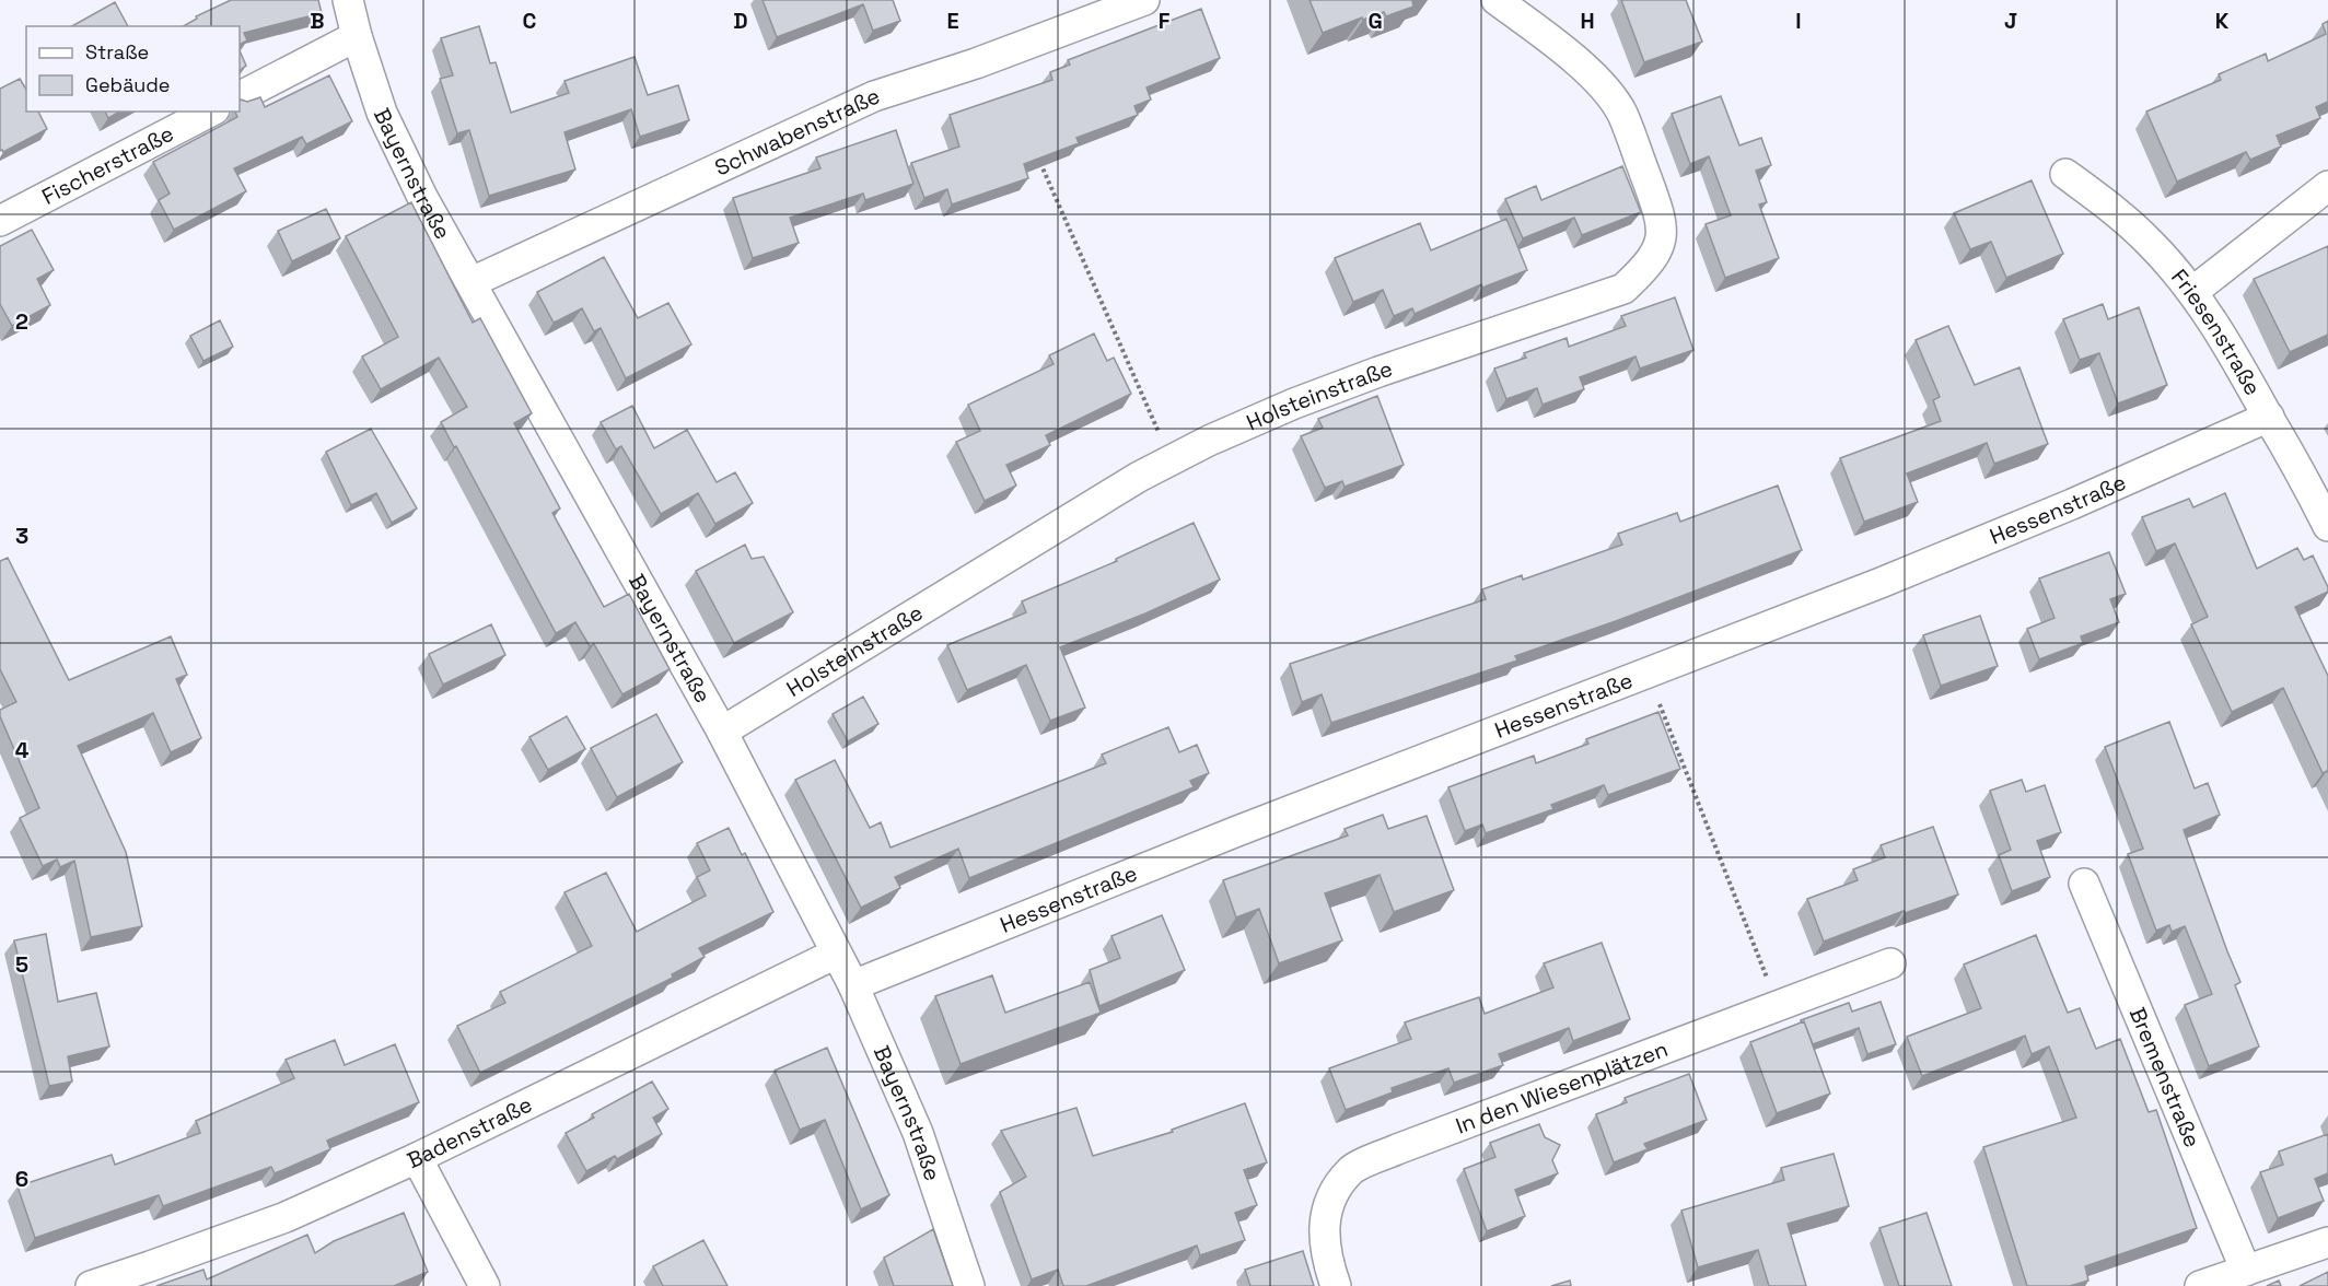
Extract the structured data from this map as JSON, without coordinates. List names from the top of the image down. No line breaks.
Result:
{"streets":{"street":["Schwabenstraße","Fischerstraße","Bayernstraße","Friesenstraße","Holsteinstraße","Hessenstraße","Bremenstraße","In den Wiesenplätzen","Badenstraße"]},"crossings":[["Schwabenstraße","Bayernstraße"],["Bayernstraße","Holsteinstraße"],["Bayernstraße","Hessenstraße"],["Bayernstraße","Badenstraße"],["Friesenstraße","Hessenstraße"]],"legend":["Straße","Gebäude"],"grid":{"columns":["B","C","D","E","F","G","H","I","J","K"],"rows":["2","3","4","5","6"]}}
